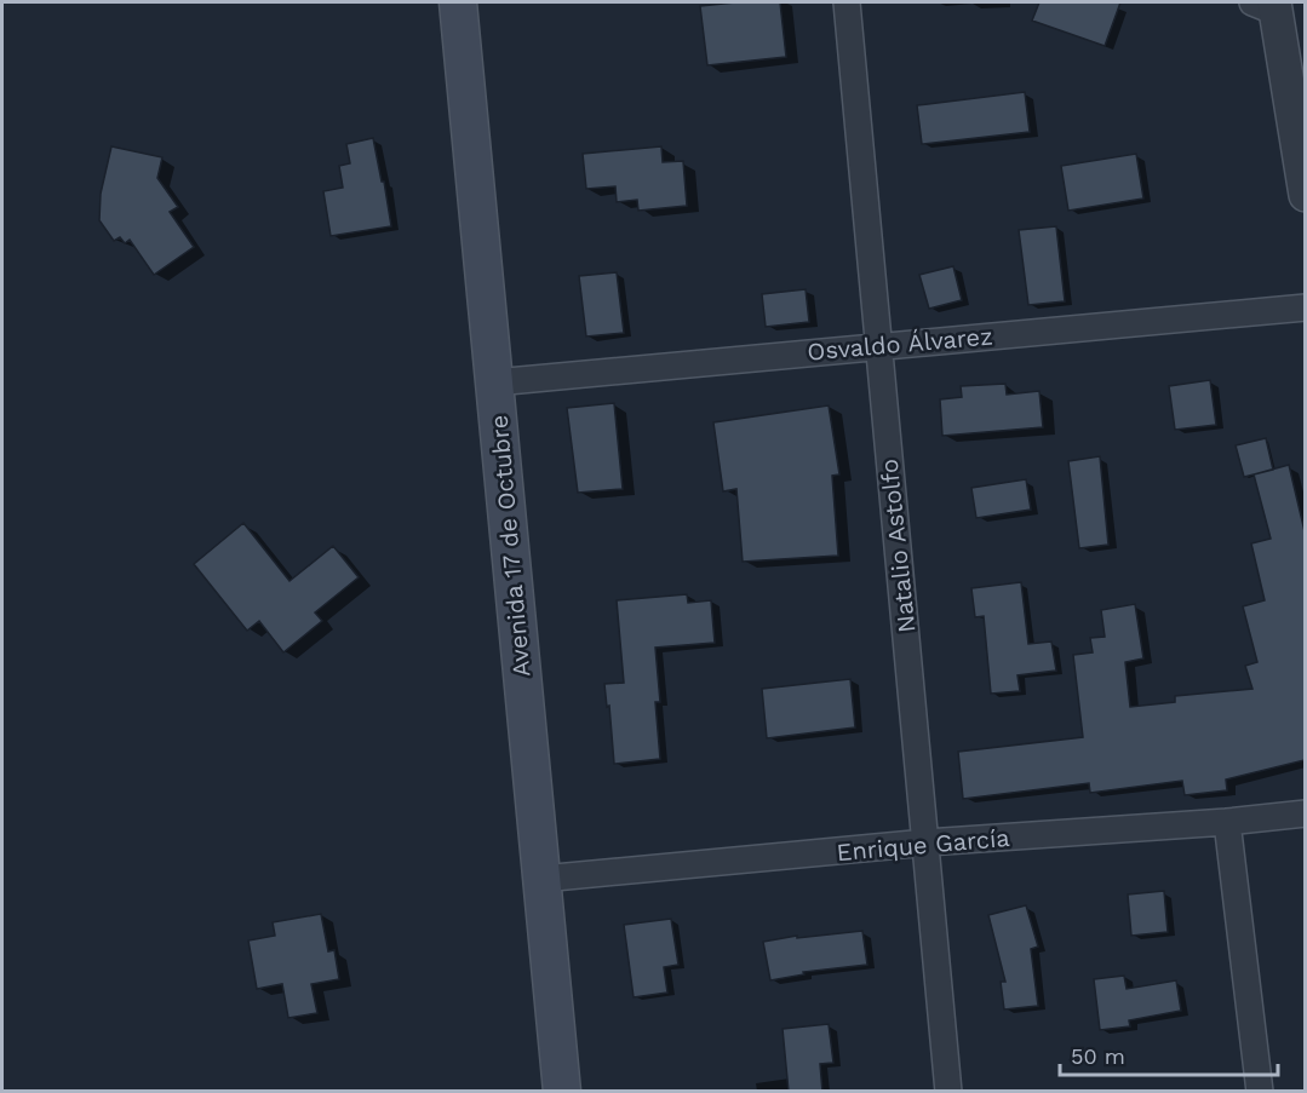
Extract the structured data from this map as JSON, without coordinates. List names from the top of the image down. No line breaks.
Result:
{"streets":{"main road":["Avenida 17 de Octubre"],"street":["Osvaldo Álvarez","Natalio Astolfo","Enrique García"]},"crossings":[["Osvaldo Álvarez","Avenida 17 de Octubre"],["Osvaldo Álvarez","Natalio Astolfo"],["Avenida 17 de Octubre","Enrique García"],["Natalio Astolfo","Enrique García"]],"scale_bar":"50 m"}
